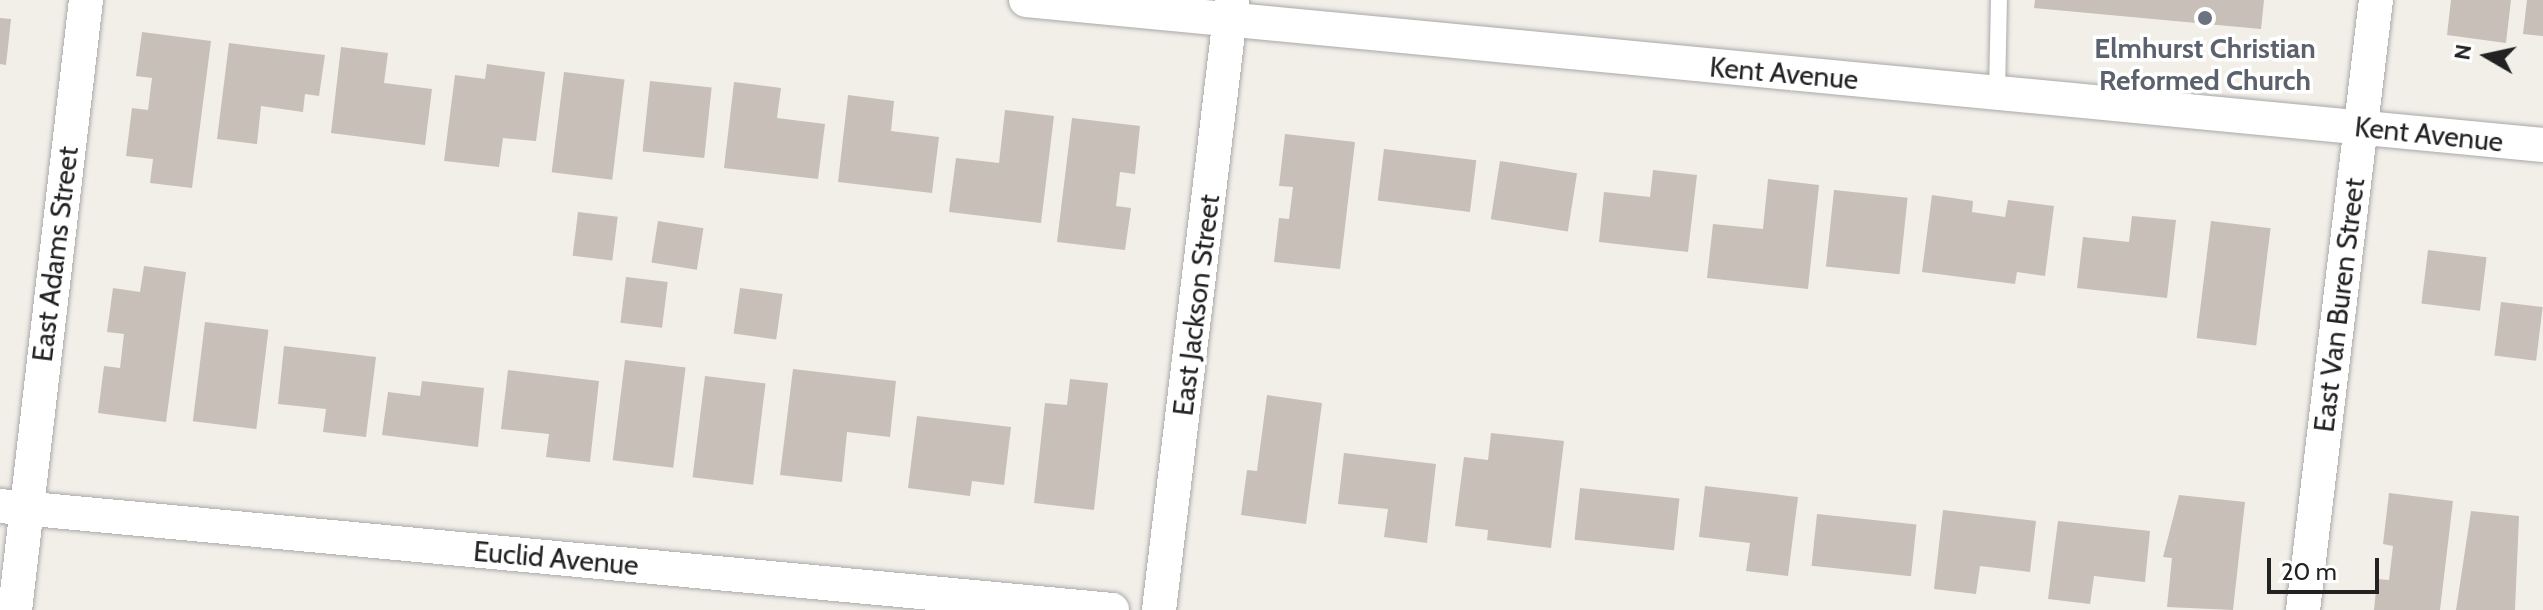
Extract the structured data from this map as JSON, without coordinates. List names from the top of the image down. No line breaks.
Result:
{"streets":{"street":["Kent Avenue","East Adams Street","East Jackson Street","East Van Buren Street","Euclid Avenue"]},"crossings":[["Kent Avenue","East Jackson Street"],["Kent Avenue","East Van Buren Street"],["East Adams Street","Euclid Avenue"]],"places":["Elmhurst Christian Reformed Church"],"scale_bar":"20 m","north":"left"}
